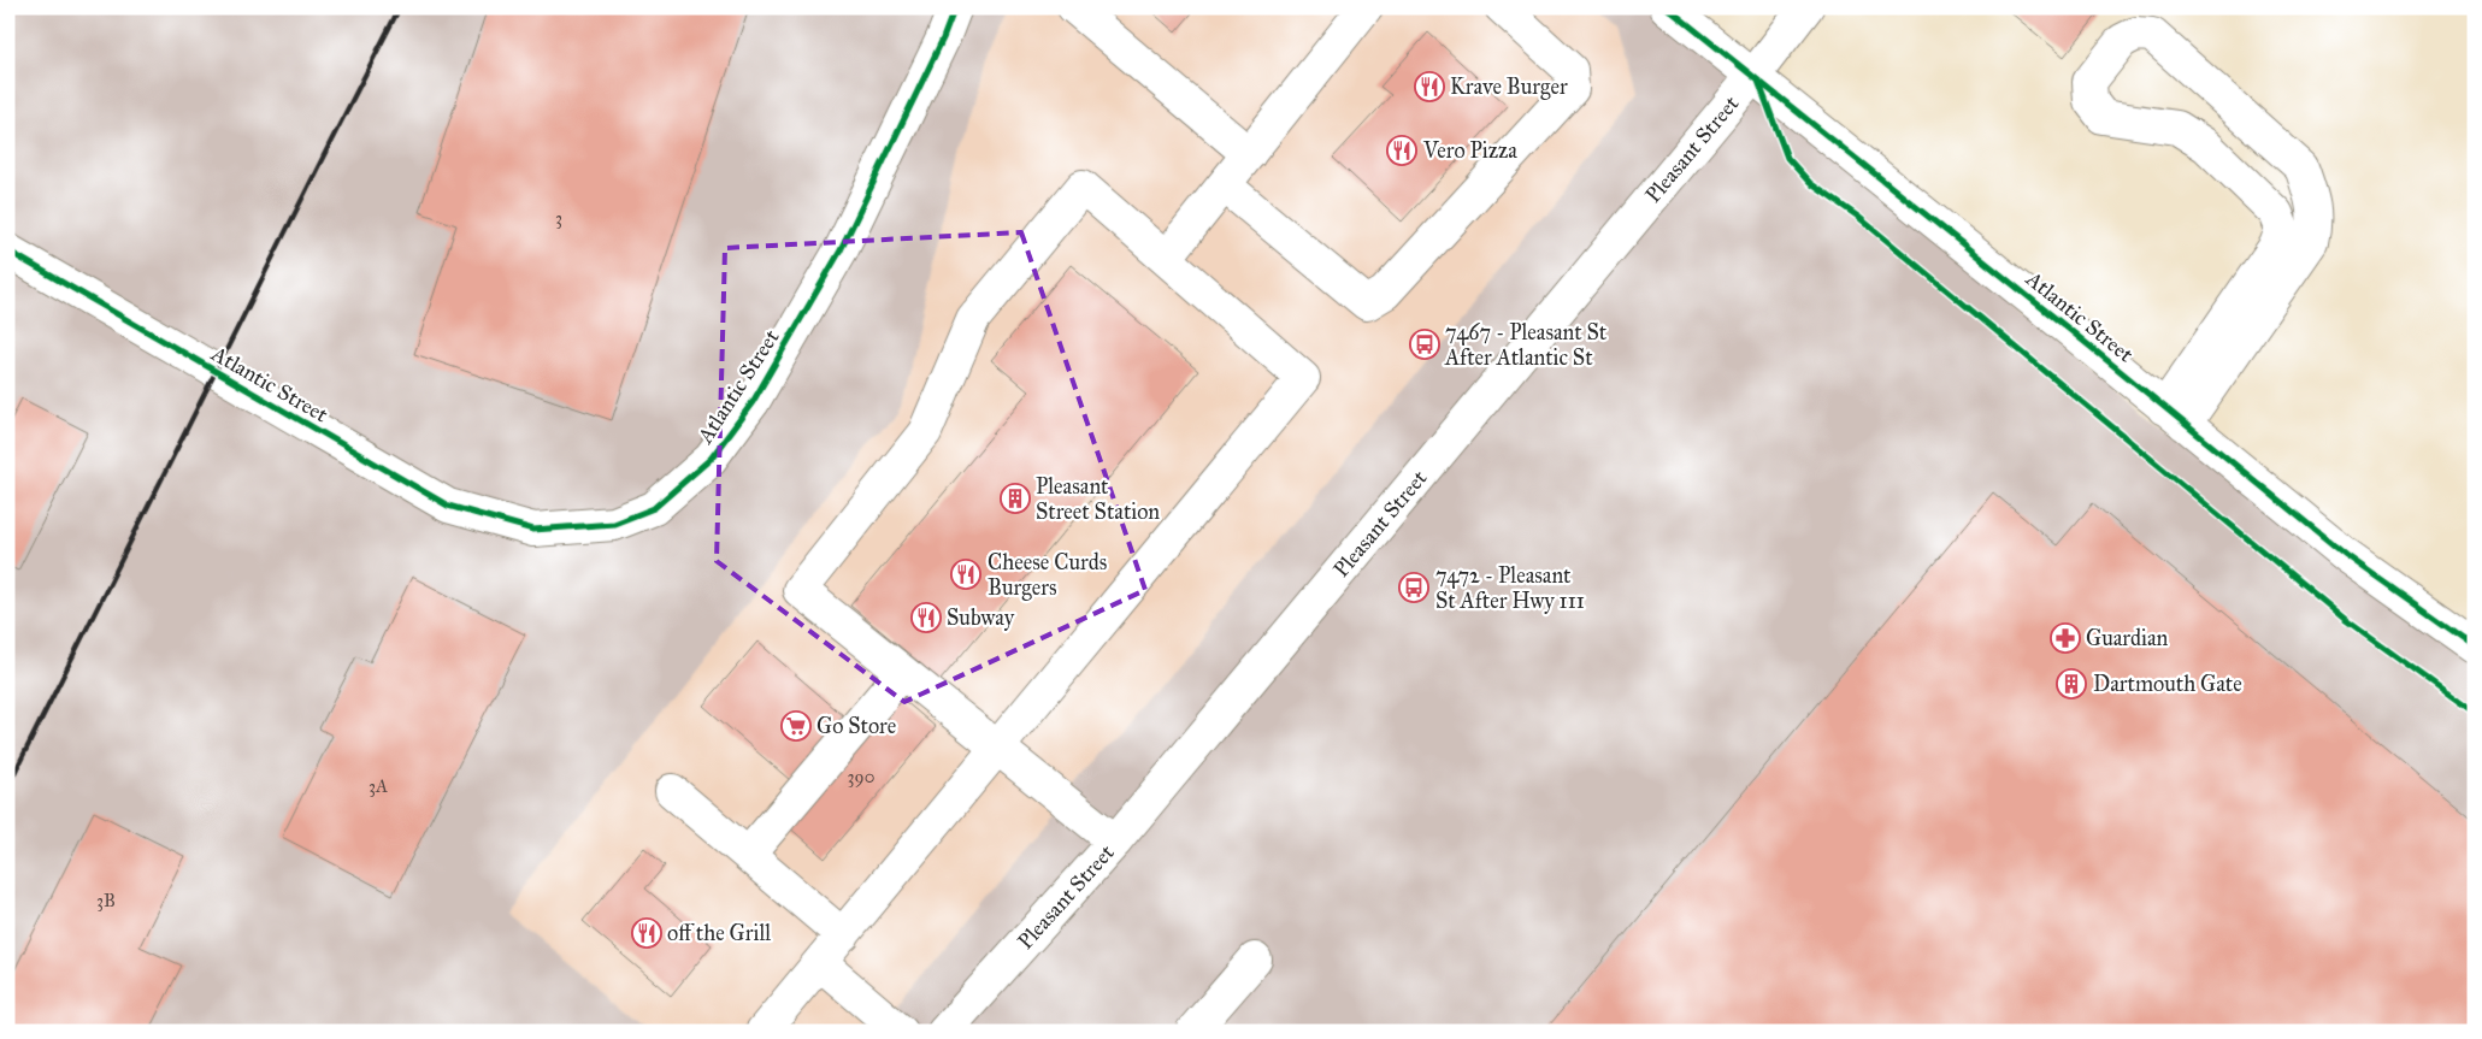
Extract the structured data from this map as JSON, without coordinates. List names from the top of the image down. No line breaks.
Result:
{"streets":{"street":["Pleasant Street","Atlantic Street"]},"crossings":[["Pleasant Street","Atlantic Street"]],"places":{"restaurant":["Krave Burger","Vero Pizza","Cheese Curds Burgers","Subway","off the Grill"],"bus stop":["7467 - Pleasant St After Atlantic St","7472 - Pleasant St After Hwy 111"],"building":["Pleasant Street Station","Dartmouth Gate"],"pharmacy":["Guardian"],"supermarket":["Go Store"]},"house_numbers":["3","390","3A","3B"]}
